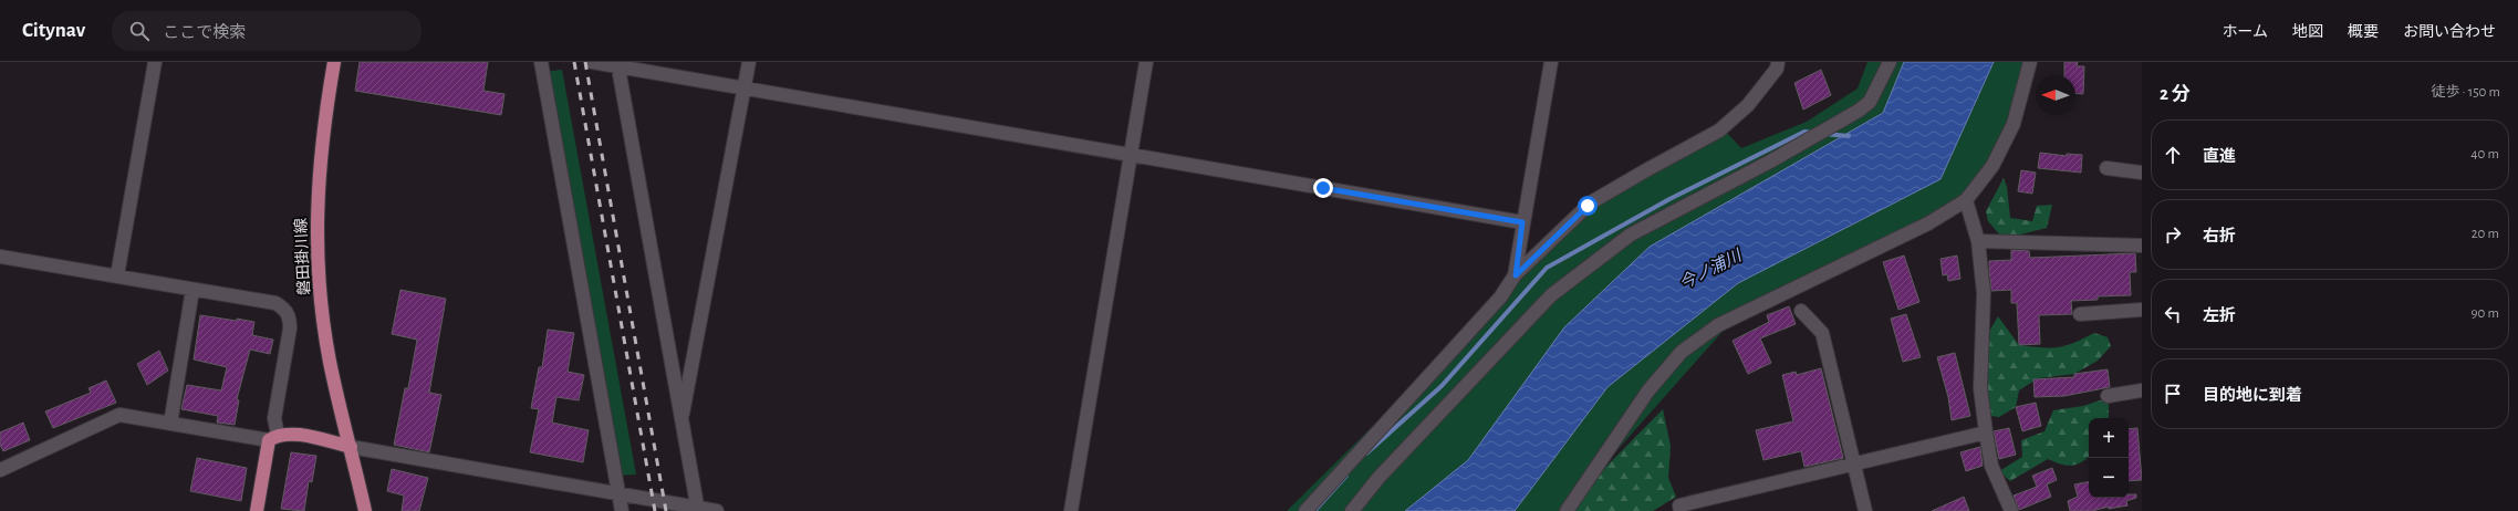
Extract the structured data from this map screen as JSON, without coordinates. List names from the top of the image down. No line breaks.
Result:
{"streets":{"main road":["磐田掛川線"]},"water":["今ノ浦川"],"north":"left","page":{"header":"Citynav","search":"ここで検索","nav":["ホーム","地図","概要","お問い合わせ"],"heading":["2 分","徒歩 · 150 m"],"list":[["直進","40 m"],["右折","20 m"],["左折","90 m"],"目的地に到着"],"map_buttons":["+","−"]}}
